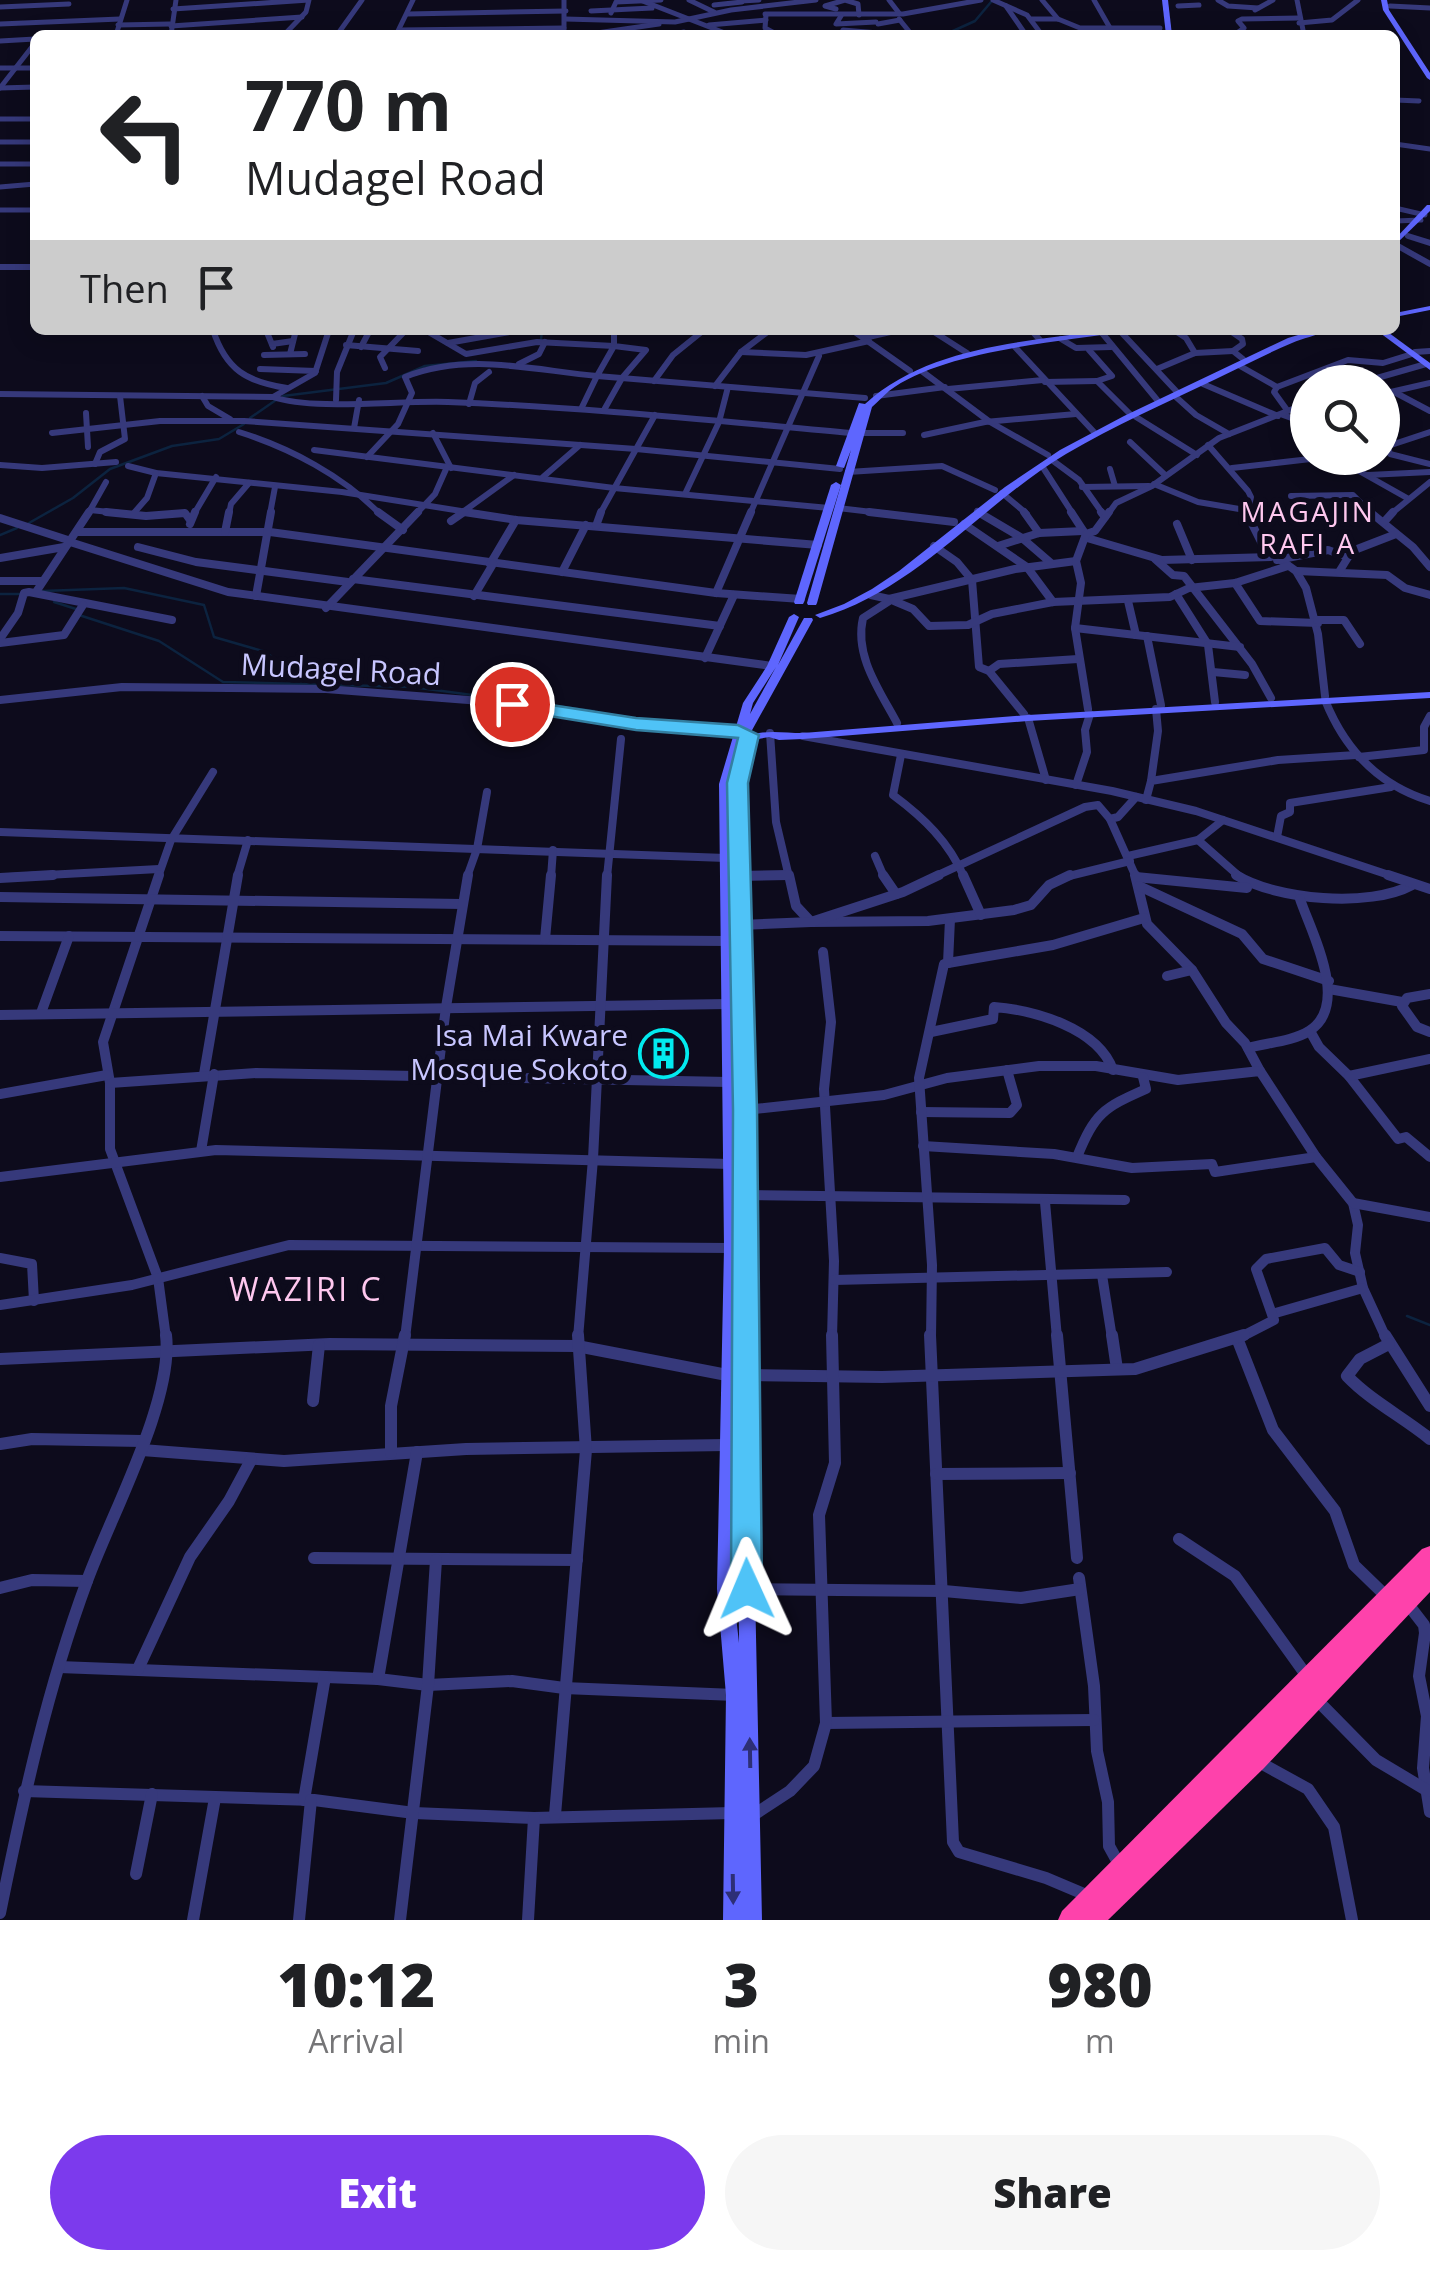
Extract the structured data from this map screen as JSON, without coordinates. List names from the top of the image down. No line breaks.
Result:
{"streets":{"street":["Mudagel Road"]},"districts":["MAGAJIN RAFI A","WAZIRI C"],"places":{"building":["Isa Mai Kware Mosque Sokoto"]},"page":{"turn":["770 m","Mudagel Road"],"then":"Then","eta":["10:12","Arrival","3","min","980","m"],"buttons":["Exit","Share"]}}
